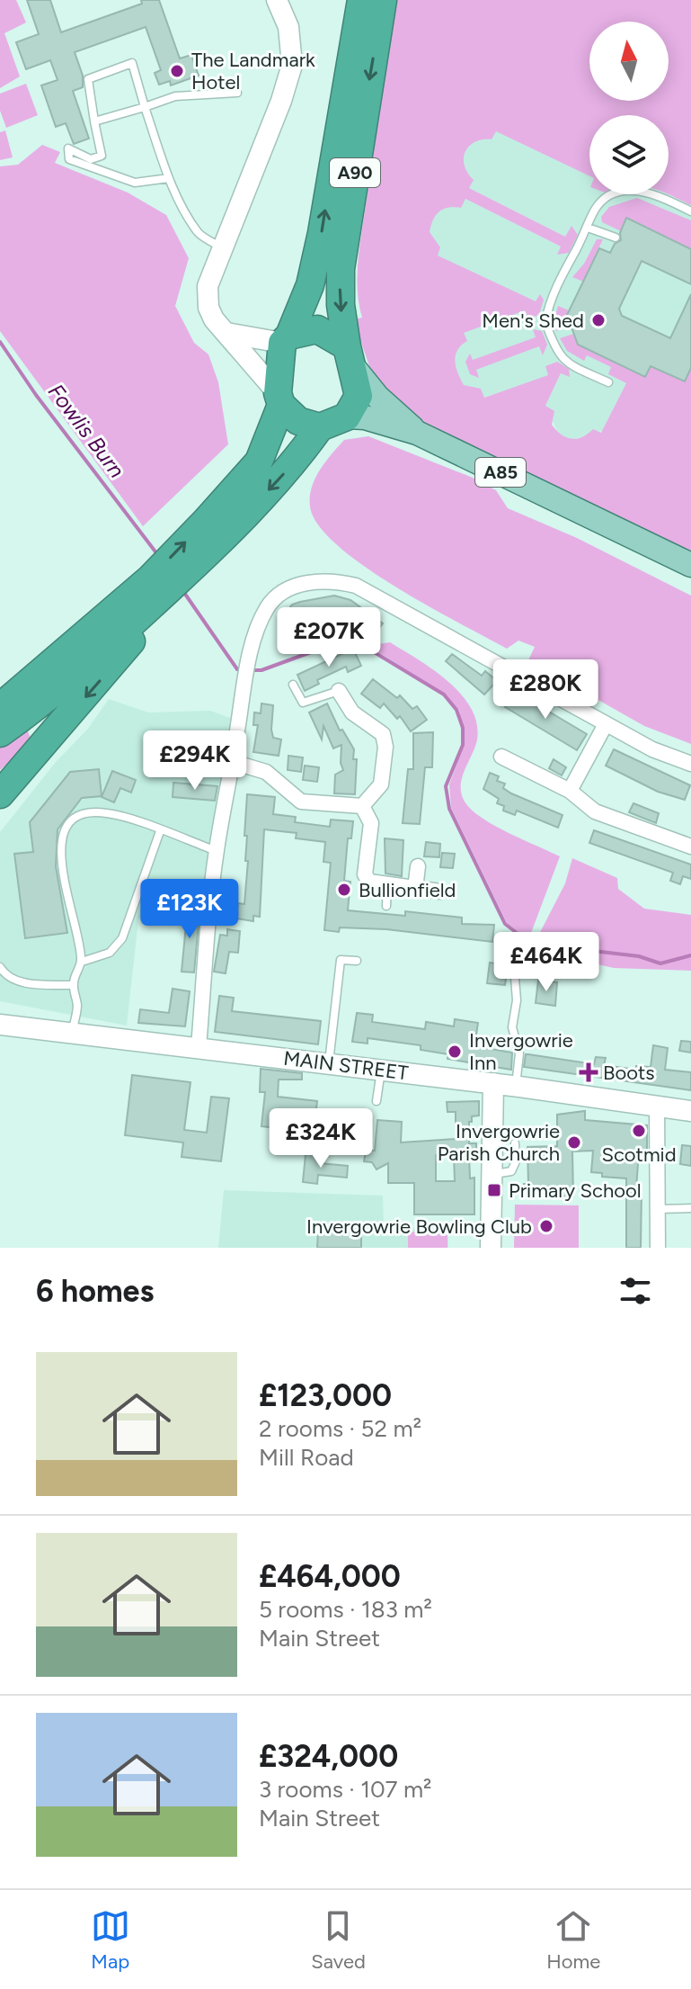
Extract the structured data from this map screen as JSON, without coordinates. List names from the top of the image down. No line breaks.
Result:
{"streets":{"highway":["A90"],"main road":["A85"],"street":["MAIN STREET"]},"crossings":[["A90","A85"]],"water":["Fowlis Burn"],"places":{"other":["The Landmark Hotel","Men's Shed","Bullionfield","Invergowrie Inn","Scotmid","Invergowrie Parish Church","Invergowrie Bowling Club"],"health":["Boots"],"transit":["Primary School"]},"north":"top","page":{"price":["£207K","£280K","£294K","£123K","£464K","£324K"],"heading":"6 homes","list":[{"name":"£123,000","note":"2 rooms · 52 m² · Mill Road"},{"name":"£464,000","note":"5 rooms · 183 m² · Main Street"},{"name":"£324,000","note":"3 rooms · 107 m² · Main Street"}],"tabs":["Map","Saved","Home"]}}
